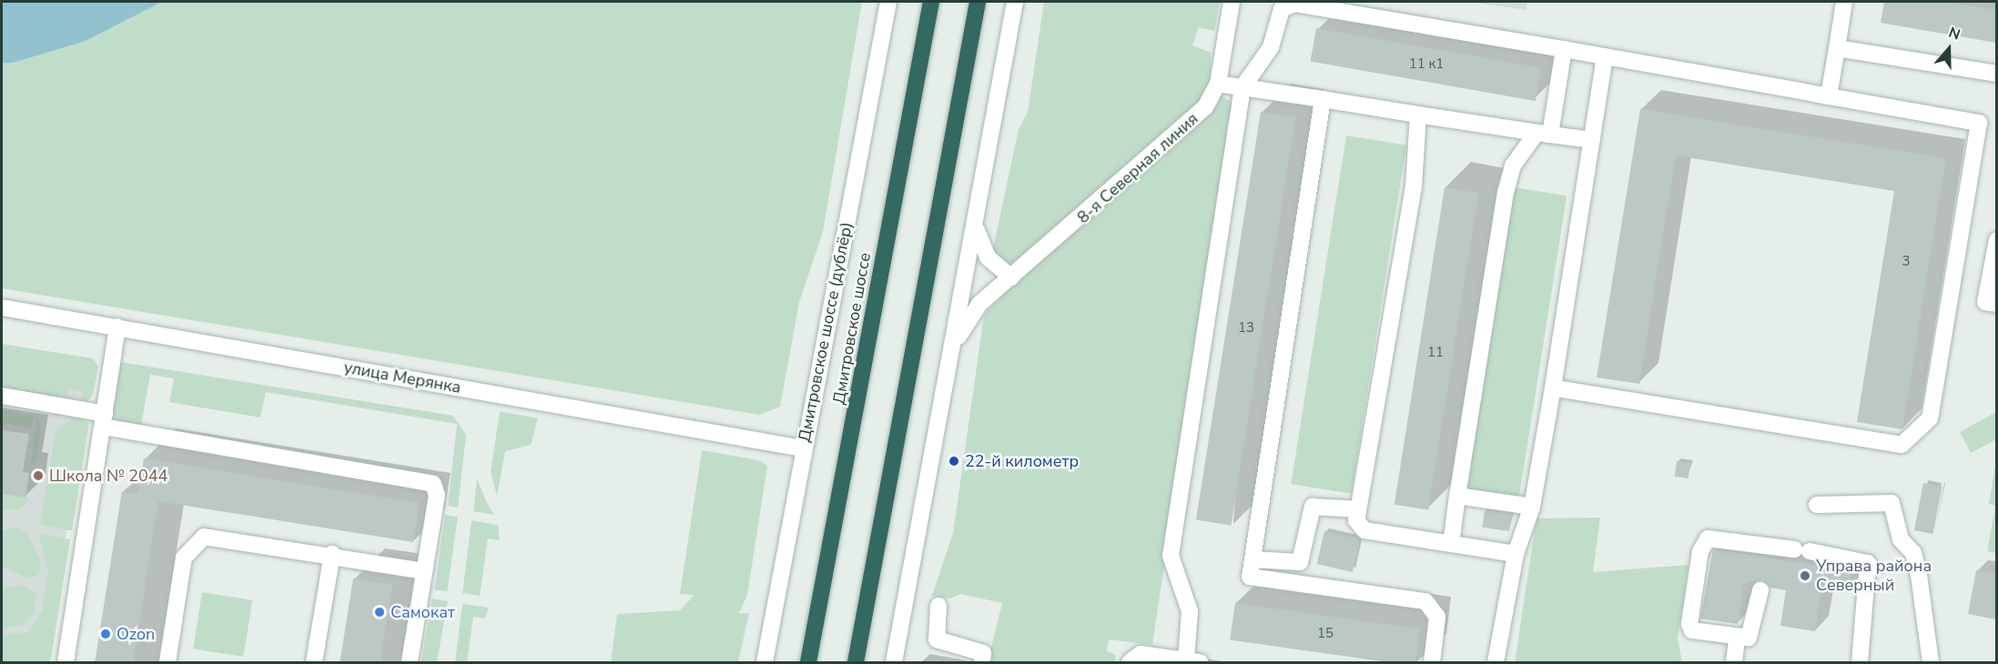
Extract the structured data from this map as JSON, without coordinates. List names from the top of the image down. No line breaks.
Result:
{"streets":{"highway":["Дмитровское шоссе"],"street":["8-я Северная линия","Дмитровское шоссе (дублёр)","улица Мерянка"]},"crossings":[["Дмитровское шоссе (дублёр)","улица Мерянка"]],"places":["22-й километр","Школа № 2044","Управа района Северный","Самокат","Ozon"],"house_numbers":["11 к1","3","13","11","15"],"north":"top"}
